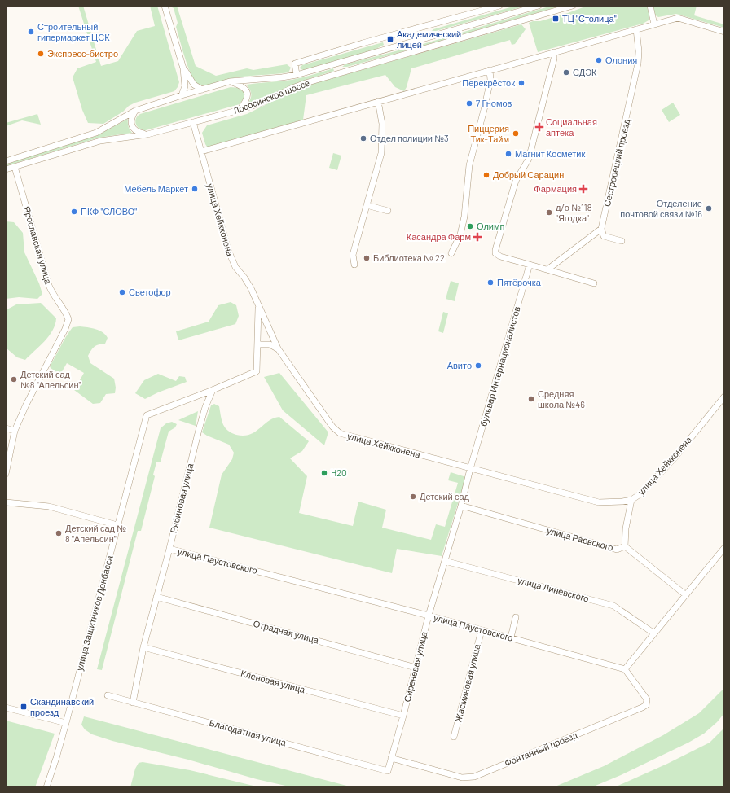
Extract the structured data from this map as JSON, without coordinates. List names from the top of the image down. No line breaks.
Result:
{"streets":{"street":["Лососинское шоссе","Сестрорецкий проезд","улица Хейкконена","Ярославская улица","бульвар Интернационалистов","Рябиновая улица","улица Раевского","улица Паустовского","улица Линевского","улица Защитников Донбасса","Отрадная улица","Сиреневая улица","Кленовая улица","Жасминовая улица","Благодатная улица","Фонтанный проезд"]},"crossings":[["Лососинское шоссе","улица Хейкконена"],["Лососинское шоссе","Ярославская улица"],["улица Хейкконена","бульвар Интернационалистов"],["улица Хейкконена","улица Защитников Донбасса"],["улица Хейкконена","Сиреневая улица"],["бульвар Интернационалистов","Сиреневая улица"],["Рябиновая улица","улица Паустовского"],["Рябиновая улица","улица Защитников Донбасса"],["Рябиновая улица","Отрадная улица"],["Рябиновая улица","Кленовая улица"],["Рябиновая улица","Благодатная улица"],["улица Раевского","Сиреневая улица"],["улица Паустовского","Сиреневая улица"],["улица Паустовского","Жасминовая улица"],["улица Паустовского","Фонтанный проезд"],["улица Линевского","Сиреневая улица"],["Отрадная улица","Сиреневая улица"],["Сиреневая улица","Кленовая улица"],["Сиреневая улица","Благодатная улица"],["Сиреневая улица","Фонтанный проезд"]],"places":{"transit":["ТЦ \"Столица\"","Академический лицей","Скандинавский проезд"],"other":["Строительный гипермаркет ЦСК","Экспресс-бистро","Олония","СДЭК","Перекрёсток","7 Гномов","Пиццерия Тик-Тайм","Отдел полиции №3","Магнит Косметик","Добрый Сарацин","Мебель Маркет","Отделение почтовой связи №16","ПКФ \"СЛОВО\"","д/о №118 \"Ягодка\"","Олимп","Библиотека № 22","Пятёрочка","Светофор","Авито","Детский сад №8 \"Апельсин\"","Средняя школа №46","H2O","Детский сад","Детский сад № 8 \"Апельсин\""],"health":["Социальная аптека","Фармация","Касандра Фарм"]}}
